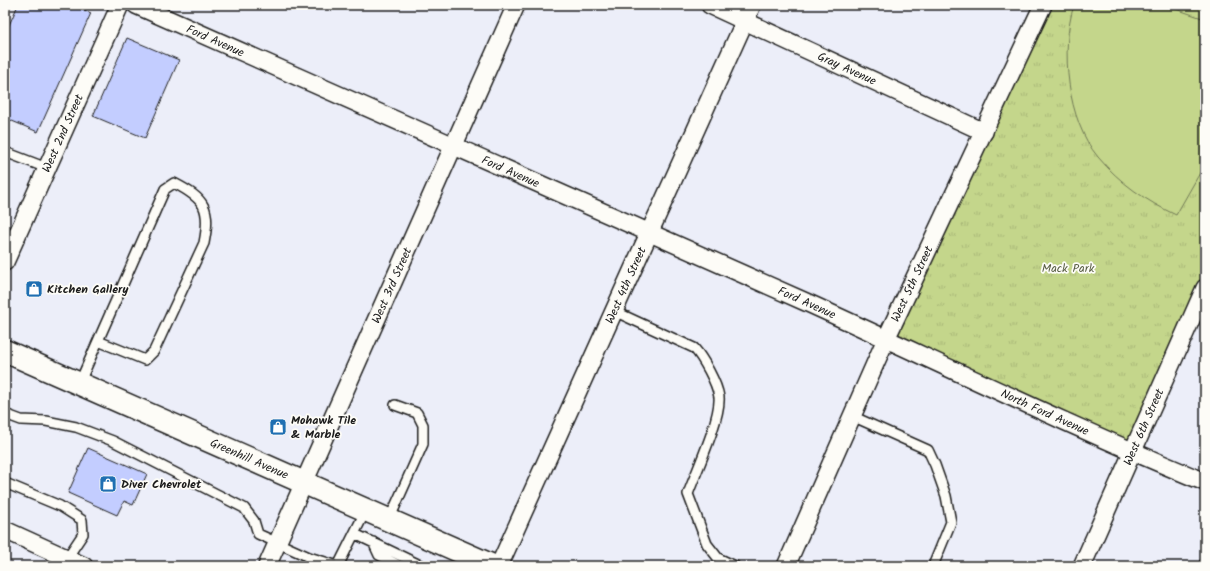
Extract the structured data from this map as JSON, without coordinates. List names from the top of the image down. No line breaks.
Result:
{"streets":{"street":["Ford Avenue","Gray Avenue","West 2nd Street","West 5th Street","West 3rd Street","West 4th Street","North Ford Avenue","West 6th Street","Greenhill Avenue"]},"crossings":[["Ford Avenue","West 5th Street"],["Ford Avenue","West 3rd Street"],["Ford Avenue","West 4th Street"],["Ford Avenue","North Ford Avenue"],["Gray Avenue","West 5th Street"],["Gray Avenue","West 4th Street"],["West 5th Street","North Ford Avenue"],["West 3rd Street","Greenhill Avenue"],["North Ford Avenue","West 6th Street"]],"parks":["Mack Park"],"places":{"shop":["Kitchen Gallery","Mohawk Tile & Marble","Diver Chevrolet"]}}
